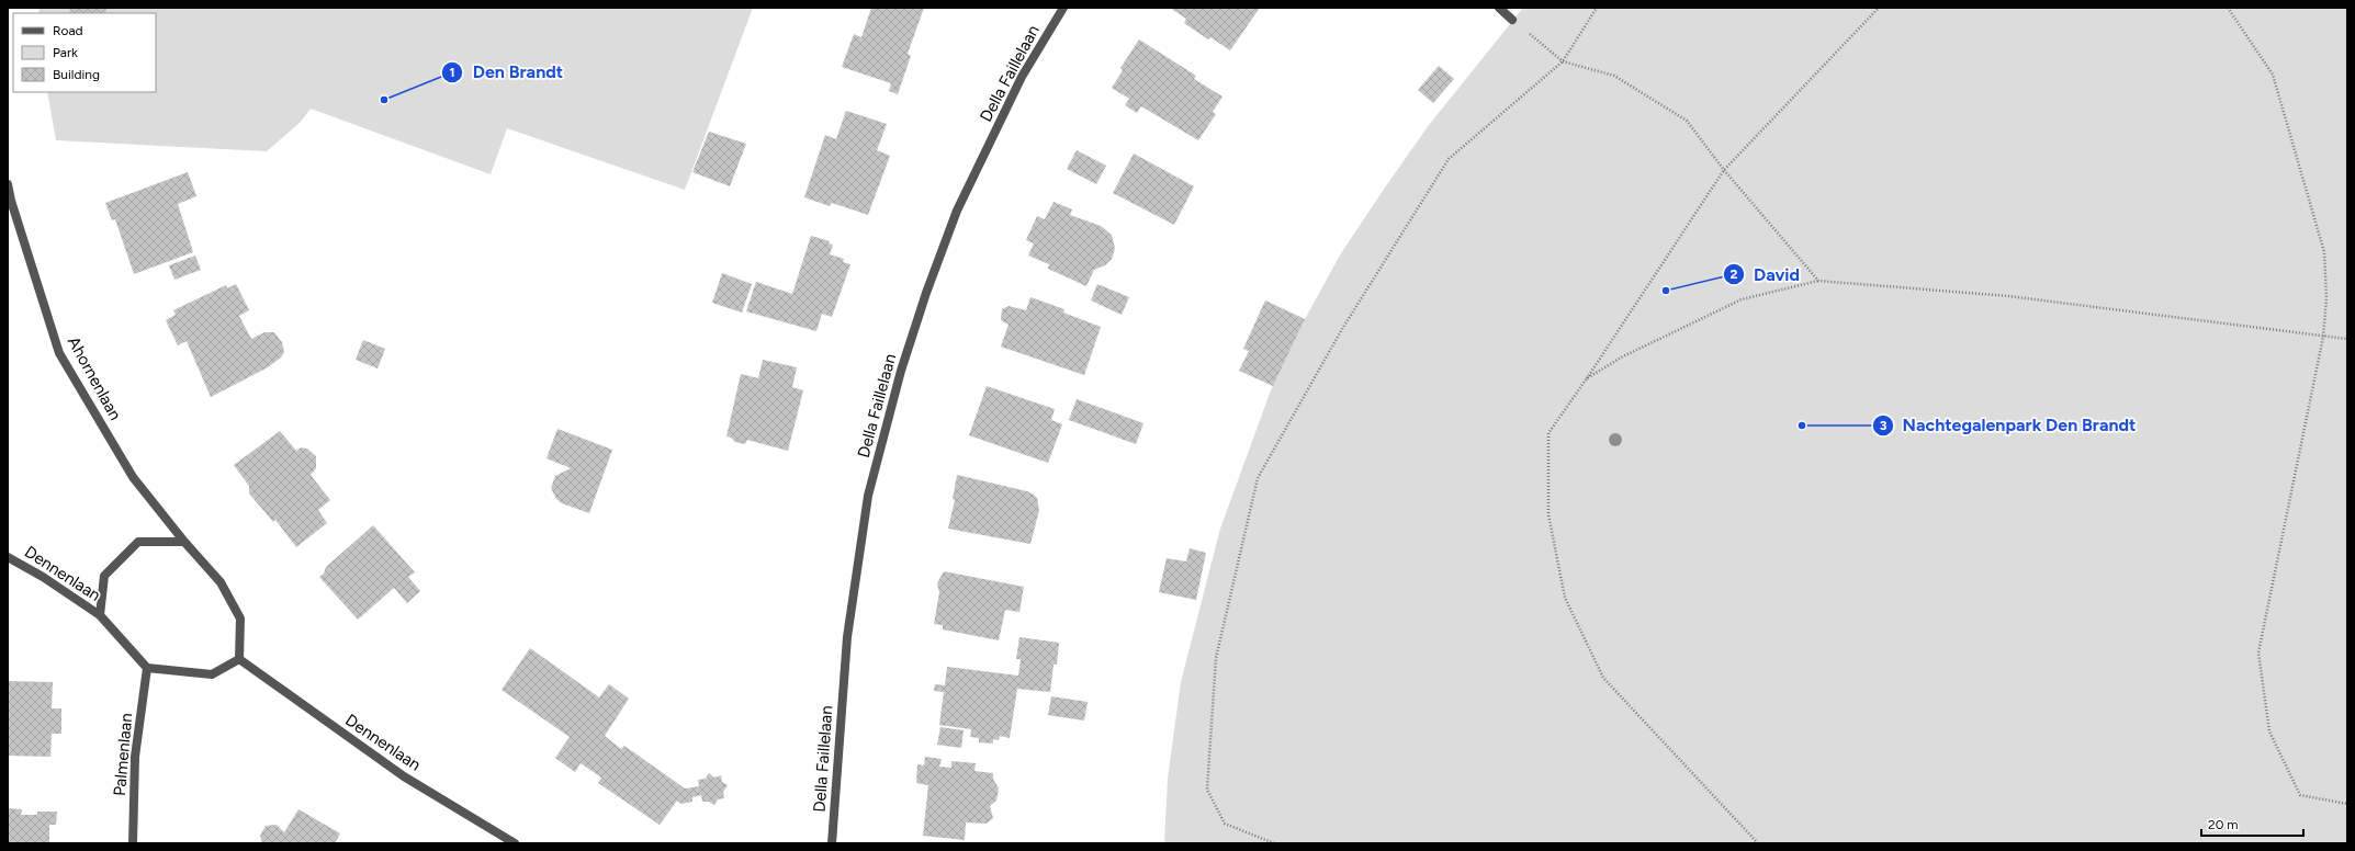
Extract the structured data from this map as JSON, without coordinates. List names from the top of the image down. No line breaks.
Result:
{"streets":{"street":["Della Faillelaan","Ahornenlaan","Dennenlaan","Palmenlaan"]},"crossings":[["Ahornenlaan","Dennenlaan"],["Ahornenlaan","Palmenlaan"],["Dennenlaan","Palmenlaan"]],"places":["Den Brandt","David","Nachtegalenpark Den Brandt"],"legend":["Road","Park","Building"],"scale_bar":"20 m"}
